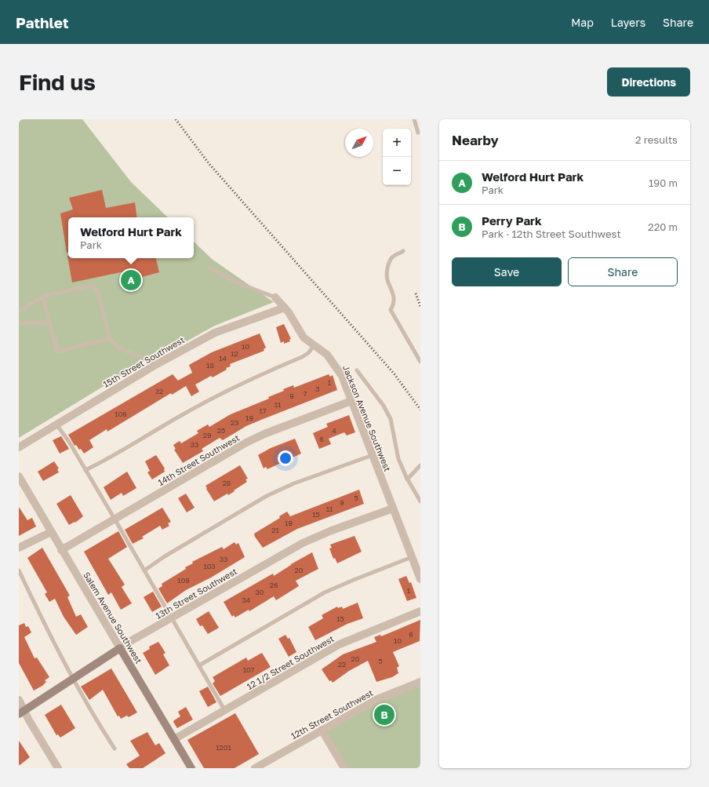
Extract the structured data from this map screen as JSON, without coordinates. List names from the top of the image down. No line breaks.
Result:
{"streets":{"street":["15th Street Southwest","Jackson Avenue Southwest","14th Street Southwest","13th Street Southwest","Salem Avenue Southwest","12 1/2 Street Southwest","12th Street Southwest"]},"crossings":[["15th Street Southwest","Jackson Avenue Southwest"],["Jackson Avenue Southwest","14th Street Southwest"],["Jackson Avenue Southwest","13th Street Southwest"],["14th Street Southwest","Salem Avenue Southwest"],["13th Street Southwest","Salem Avenue Southwest"],["Salem Avenue Southwest","12 1/2 Street Southwest"]],"house_numbers":["10","12","14","18","1","3","32","7","9","11","17","106","19","23","25","4","29","6","33","28","5","9","11","15","19","21","33","103","20","109","26","1","30","34","15","6","10","20","5","22","107","1201"],"north":"top right","page":{"header":"Pathlet","nav":["Map","Layers","Share"],"buttons":["Directions",["Save","Share"]],"title":"Find us","heading":["Nearby","2 results"],"map_buttons":["+","−"],"list":[{"mark":"A","name":"Welford Hurt Park","note":"Park","value":"190 m"},{"mark":"B","name":"Perry Park","note":"Park · 12th Street Southwest","value":"220 m"}],"popup":["Welford Hurt Park","Park"],"pins":["A","B"]}}
